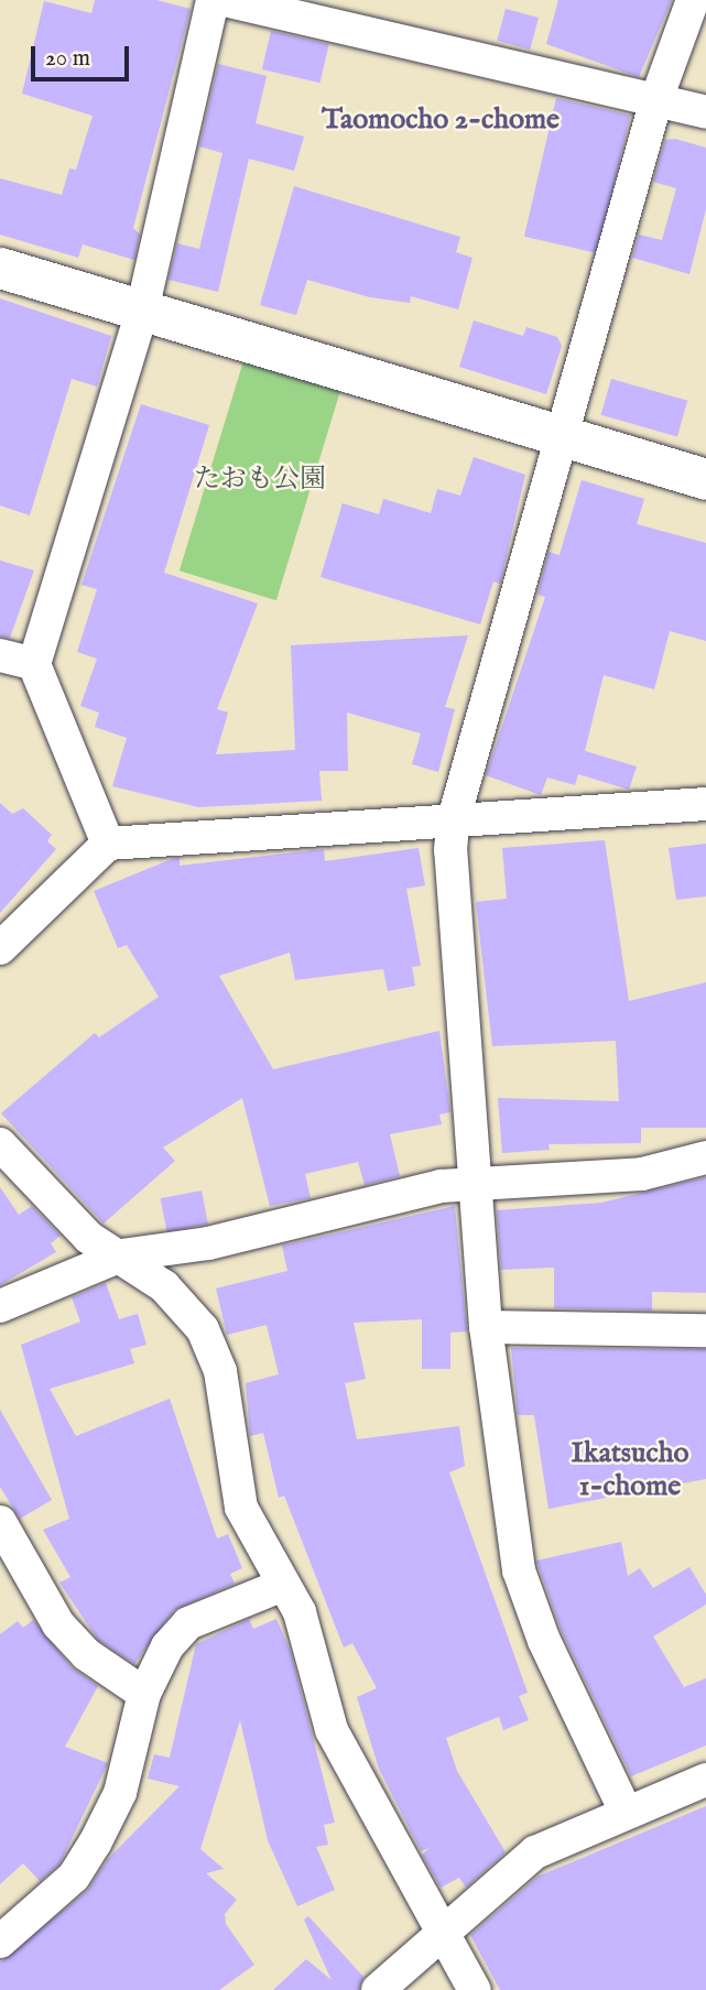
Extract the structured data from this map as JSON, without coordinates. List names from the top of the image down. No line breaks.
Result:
{"districts":["Taomocho 2-chome","Ikatsucho 1-chome"],"parks":["たおも公園"],"scale_bar":"20 m"}
